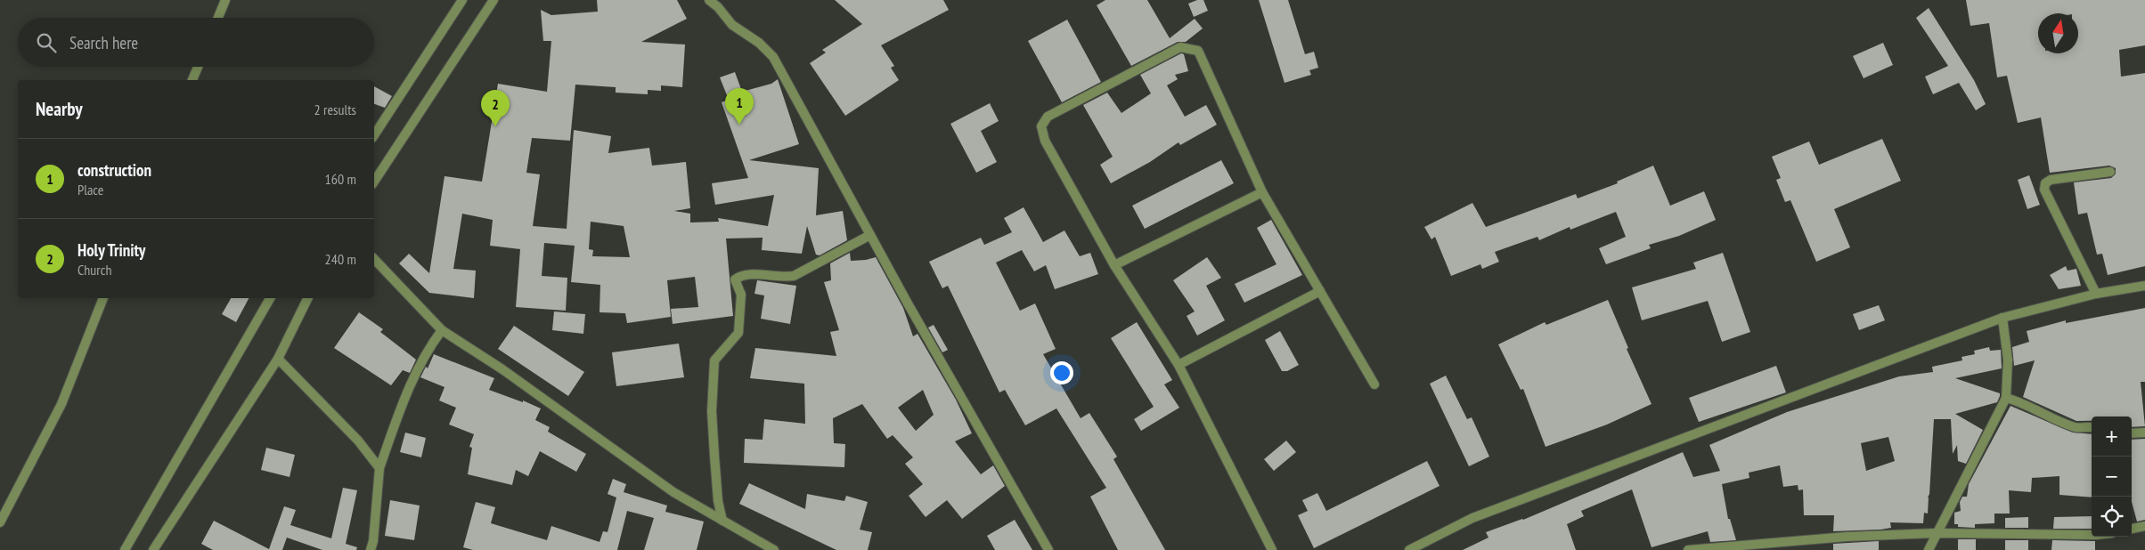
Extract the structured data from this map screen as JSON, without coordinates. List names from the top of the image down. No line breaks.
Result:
{"north":"top","page":{"search":"Search here","heading":["Nearby","2 results"],"pins":["1","2"],"list":[{"mark":"1","name":"construction","note":"Place","value":"160 m"},{"mark":"2","name":"Holy Trinity","note":"Church","value":"240 m"}],"map_buttons":["+","−"]}}
